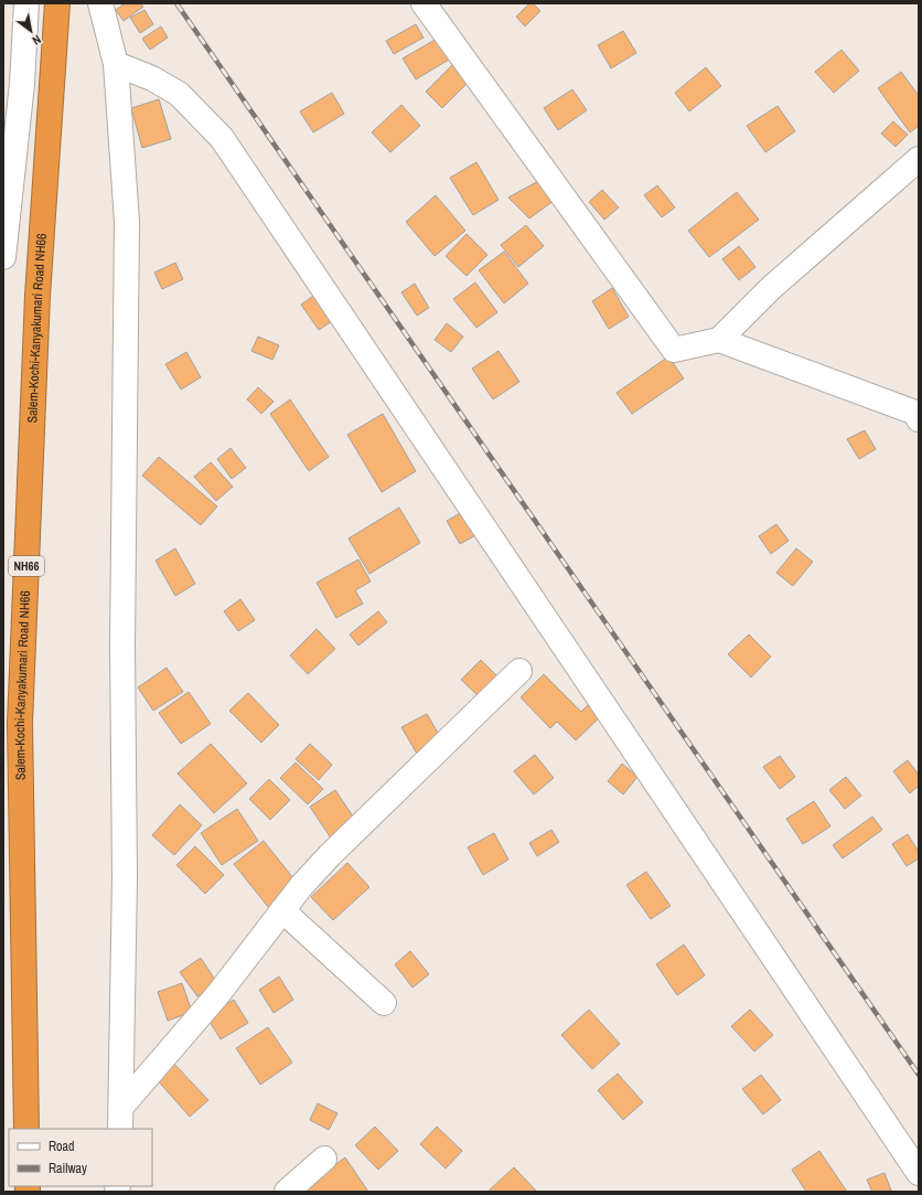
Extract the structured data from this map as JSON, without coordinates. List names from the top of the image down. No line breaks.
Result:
{"streets":{"highway":["Salem-Kochi-Kanyakumari Road NH66","NH66"]},"legend":["Road","Railway"],"north":"bottom right"}
